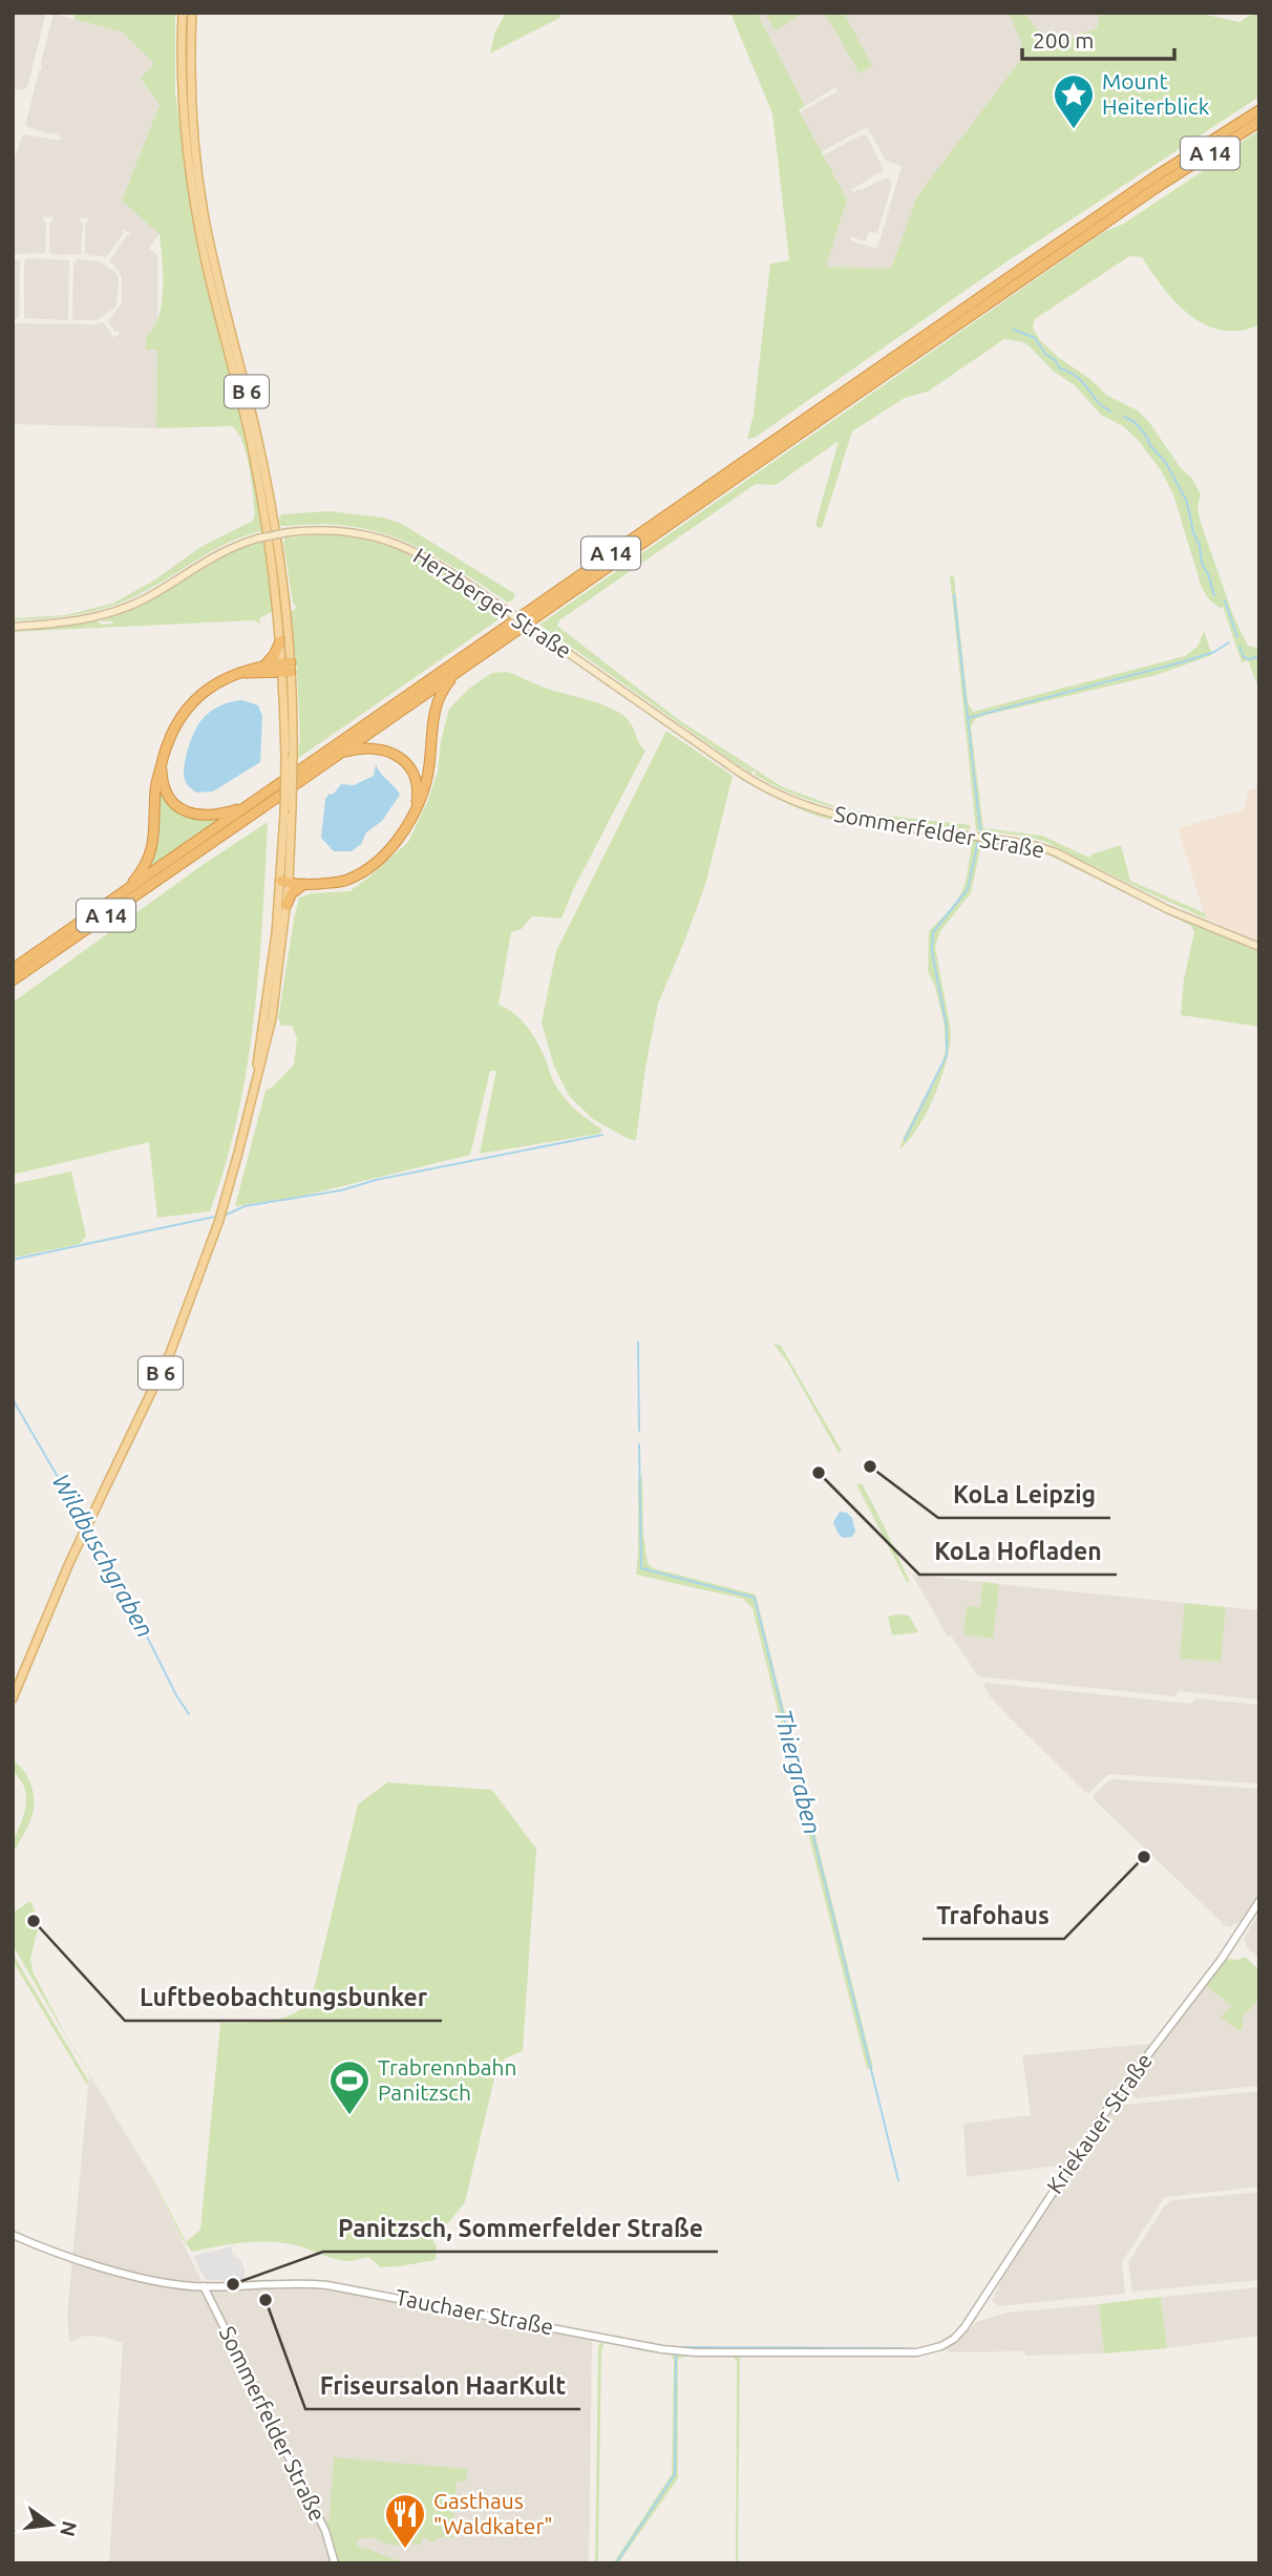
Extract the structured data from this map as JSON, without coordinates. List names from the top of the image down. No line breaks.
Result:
{"streets":{"highway":["A 14"],"main road":["B 6","Herzberger Straße","Sommerfelder Straße"],"street":["Kriekauer Straße","Tauchaer Straße"]},"crossings":[["Herzberger Straße","Sommerfelder Straße"],["Sommerfelder Straße","Tauchaer Straße"],["Kriekauer Straße","Tauchaer Straße"]],"water":["Wildbuschgraben","Thiergraben"],"places":{"place":["Mount Heiterblick"],"other":["KoLa Leipzig","KoLa Hofladen","Trafohaus","Luftbeobachtungsbunker","Panitzsch, Sommerfelder Straße","Friseursalon HaarKult"],"sports":["Trabrennbahn Panitzsch"],"restaurant":["Gasthaus \"Waldkater\""]},"scale_bar":"200 m","north":"right"}
